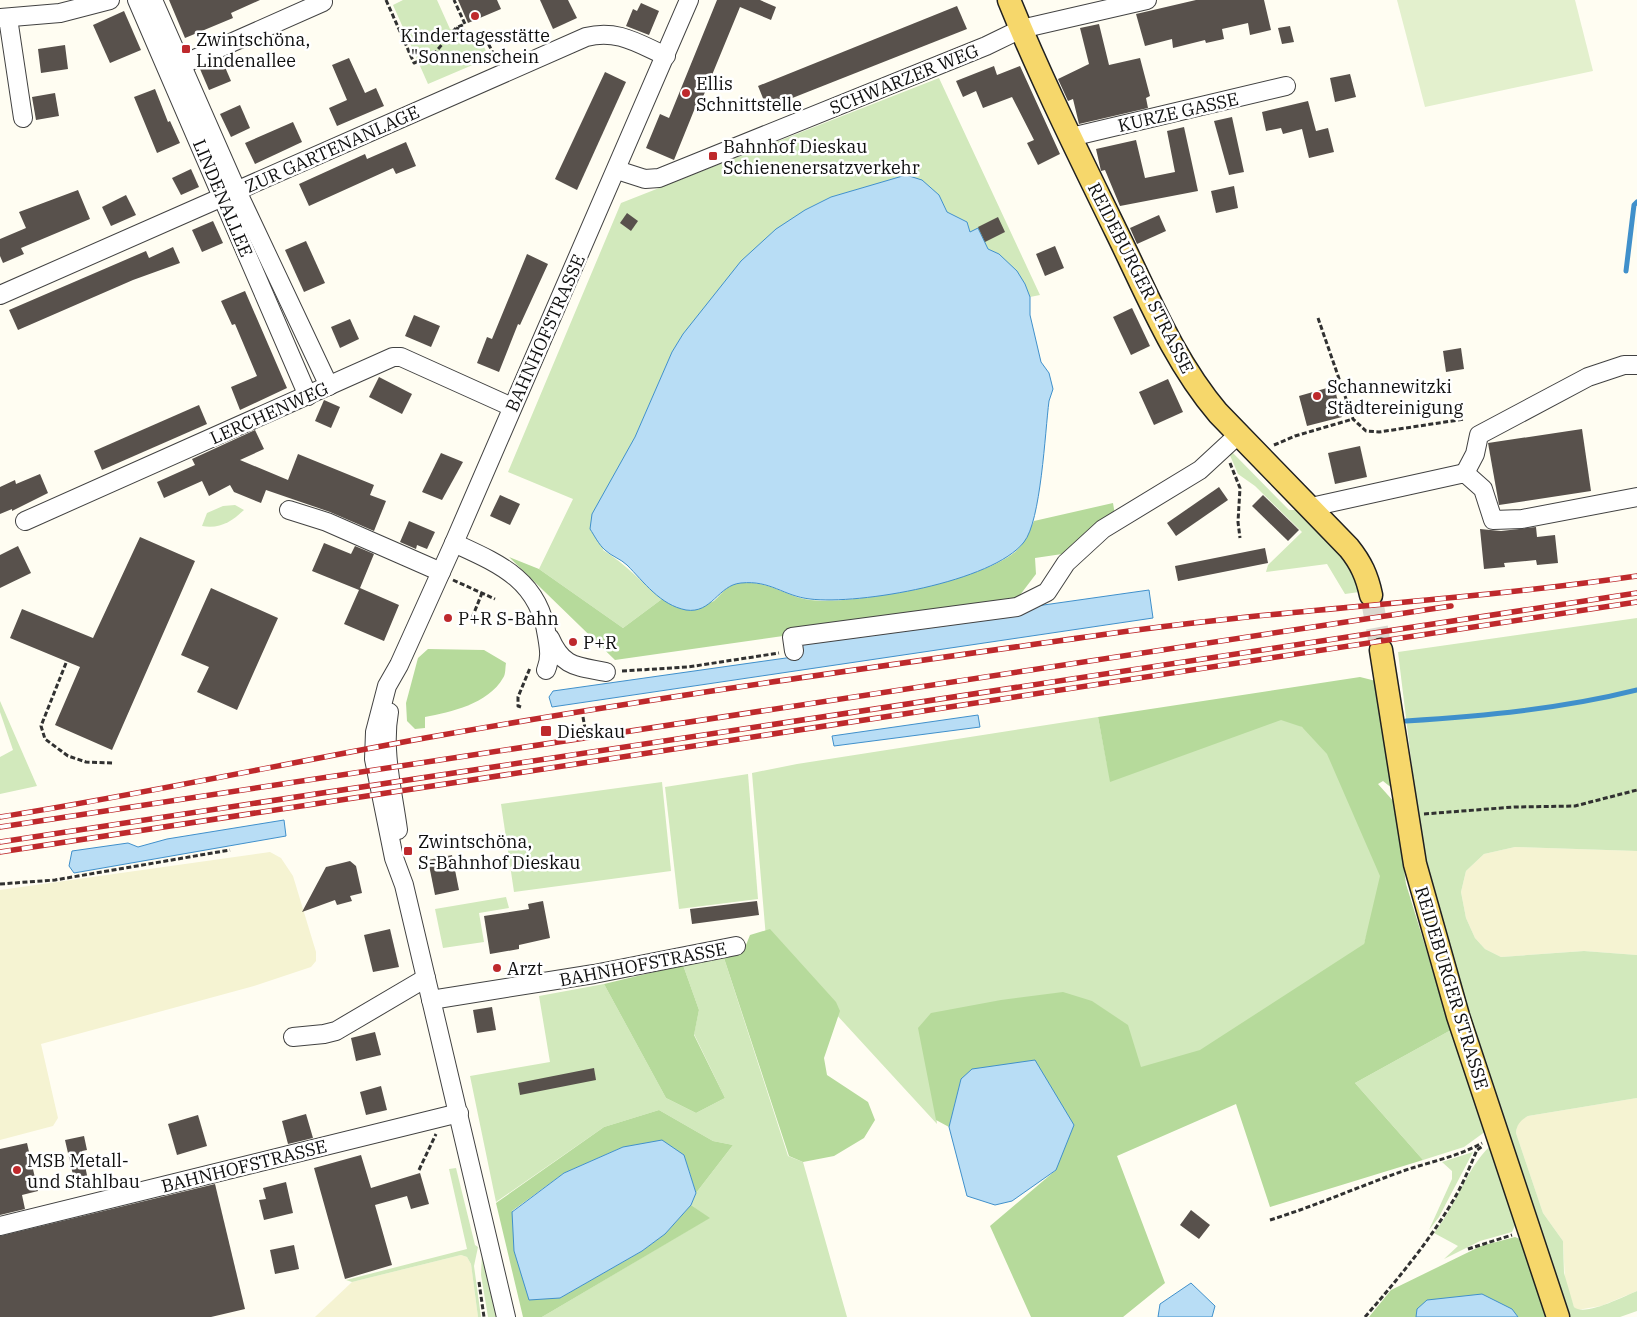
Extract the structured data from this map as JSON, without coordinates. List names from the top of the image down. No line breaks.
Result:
{"streets":{"main road":["REIDEBURGER STRASSE"],"street":["SCHWARZER WEG","KURZE GASSE","ZUR GARTENANLAGE","LINDENALLEE","BAHNHOFSTRASSE","LERCHENWEG"]},"crossings":[["SCHWARZER WEG","REIDEBURGER STRASSE"],["SCHWARZER WEG","BAHNHOFSTRASSE"],["KURZE GASSE","REIDEBURGER STRASSE"],["ZUR GARTENANLAGE","LINDENALLEE"],["ZUR GARTENANLAGE","BAHNHOFSTRASSE"],["LINDENALLEE","LERCHENWEG"],["BAHNHOFSTRASSE","LERCHENWEG"]],"places":{"other":["Kindertagesstätte \"Sonnenschein","Ellis Schnittstelle","Schannewitzki Städtereinigung","P+R S-Bahn","P+R","Arzt","MSB Metall- und Stahlbau"],"transit":["Zwintschöna, Lindenallee","Bahnhof Dieskau Schienenersatzverkehr","Dieskau","Zwintschöna, S-Bahnhof Dieskau"]}}
